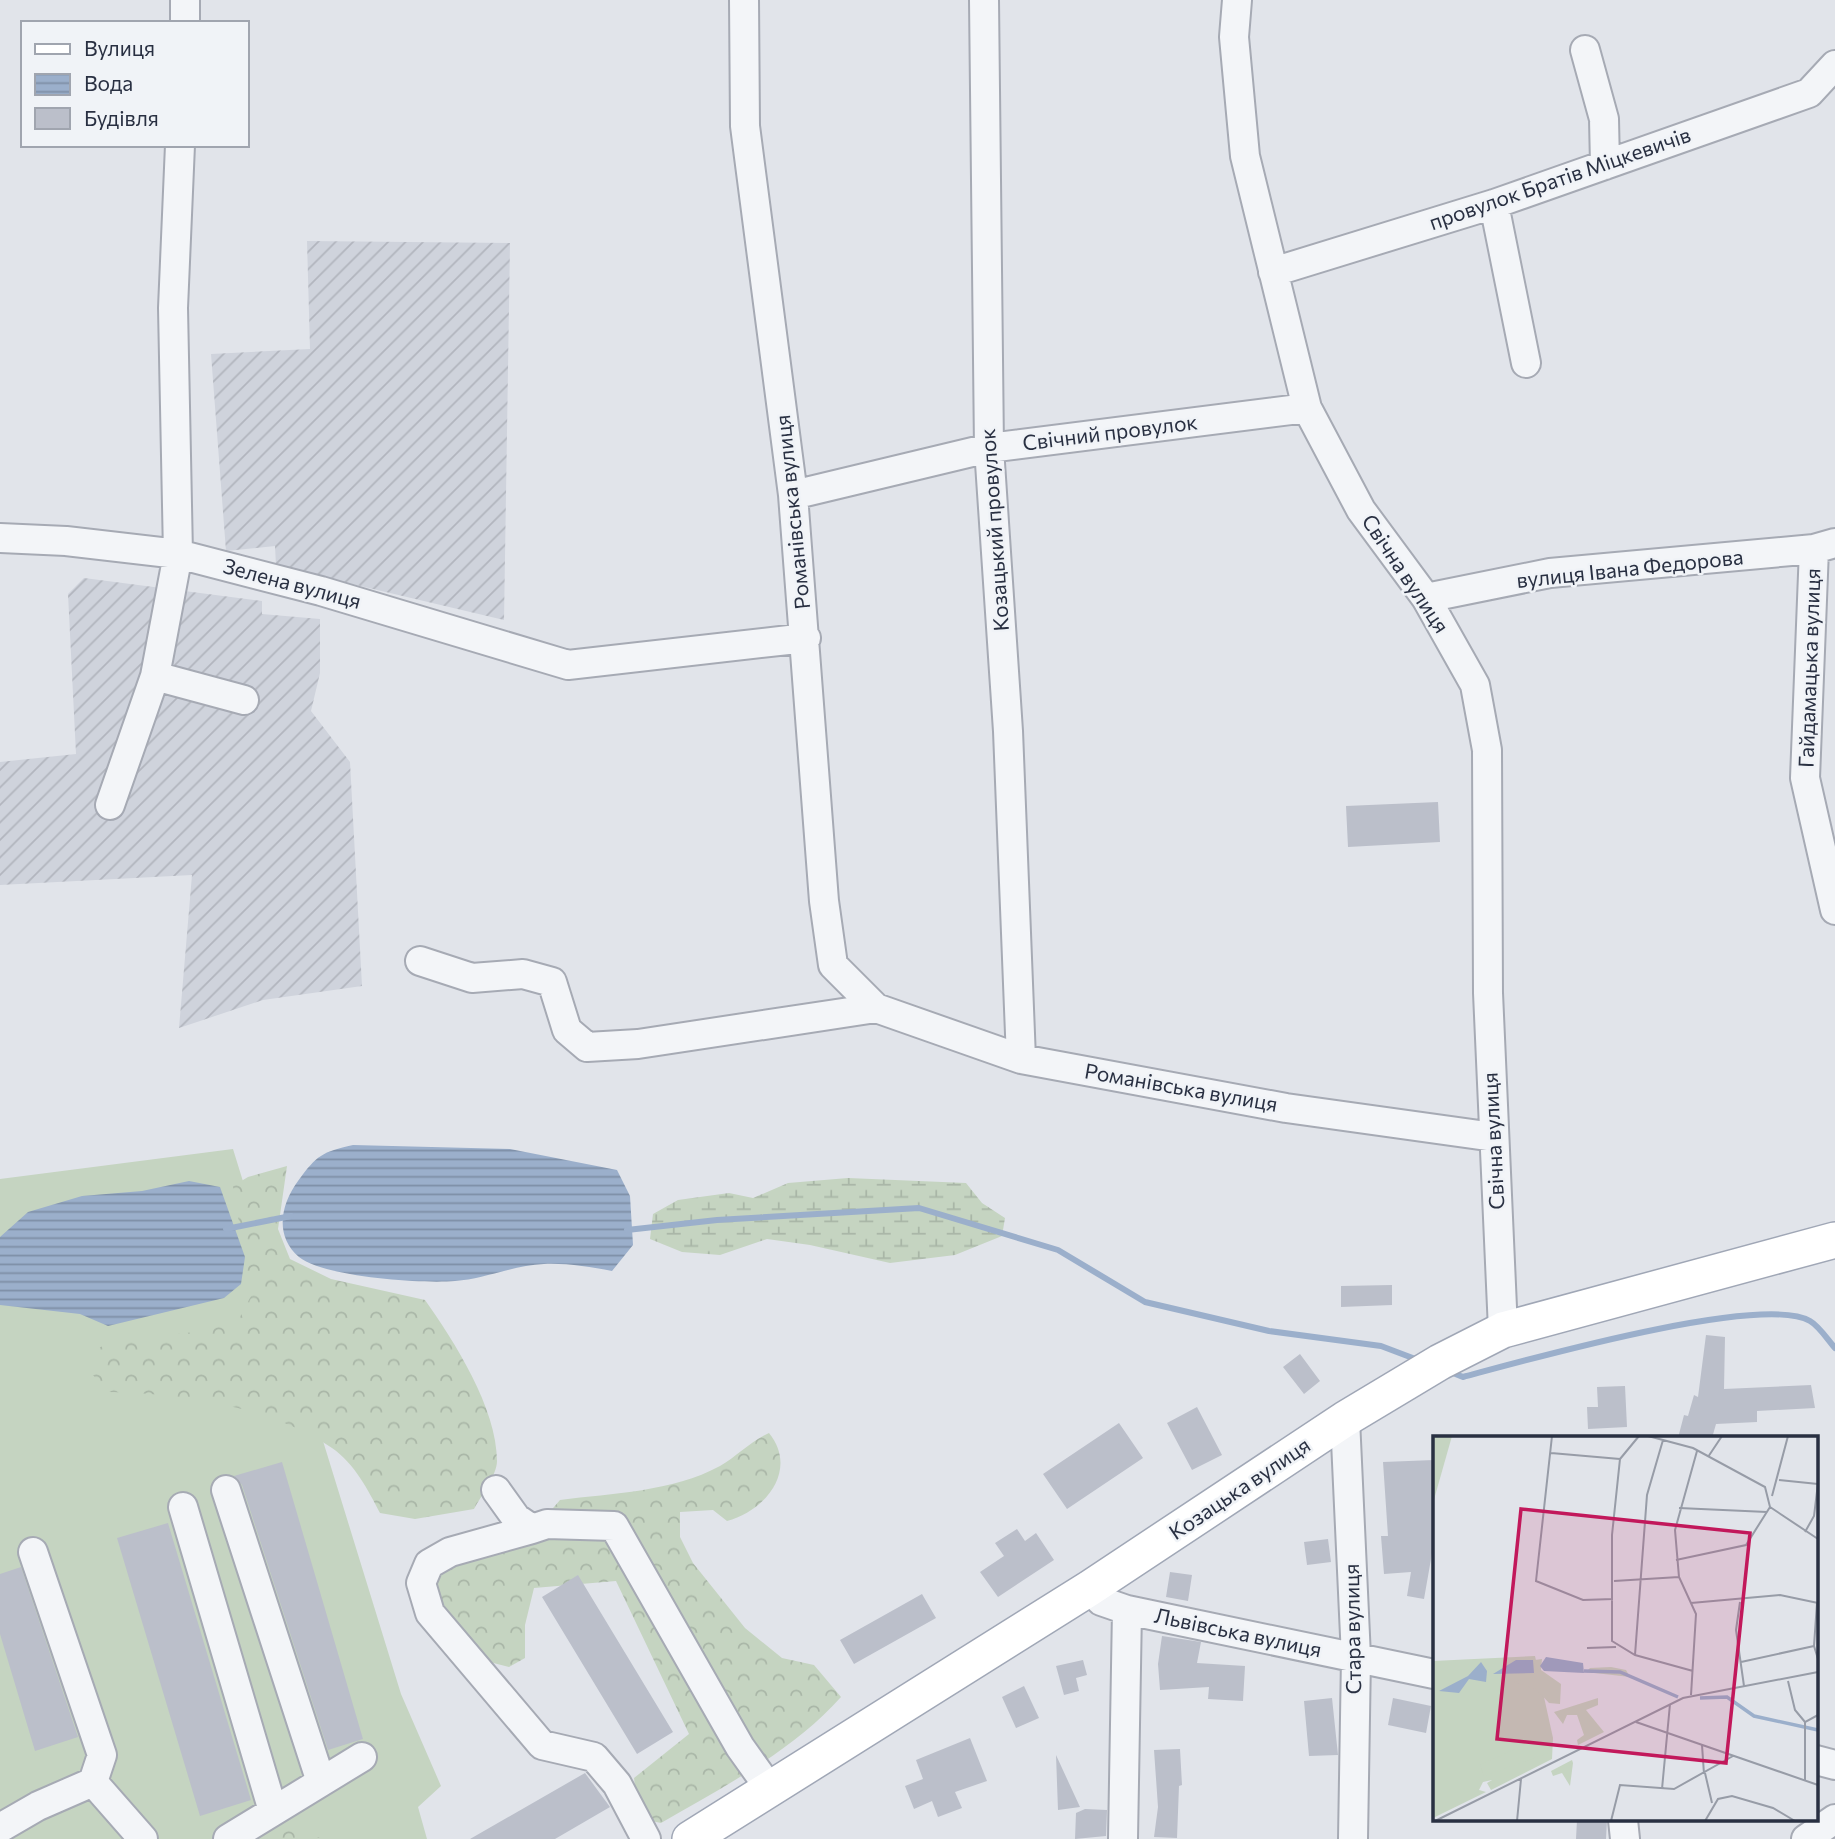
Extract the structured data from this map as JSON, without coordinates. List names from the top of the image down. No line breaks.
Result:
{"streets":{"main road":["Козацька вулиця"],"street":["провулок Братів Міцкевичів","Свічний провулок","Романівська вулиця","Козацький провулок","вулиця Івана Федорова","Свічна вулиця","Зелена вулиця","Гайдамацька вулиця","Стара вулиця","Львівська вулиця"]},"crossings":[["провулок Братів Міцкевичів","Свічна вулиця"],["Свічний провулок","Романівська вулиця"],["Свічний провулок","Козацький провулок"],["Свічний провулок","Свічна вулиця"],["Романівська вулиця","Козацький провулок"],["Романівська вулиця","Свічна вулиця"],["Романівська вулиця","Зелена вулиця"],["вулиця Івана Федорова","Свічна вулиця"],["вулиця Івана Федорова","Гайдамацька вулиця"],["Свічна вулиця","Козацька вулиця"],["Козацька вулиця","Стара вулиця"],["Козацька вулиця","Львівська вулиця"],["Стара вулиця","Львівська вулиця"]],"legend":["Вулиця","Вода","Будівля"]}
